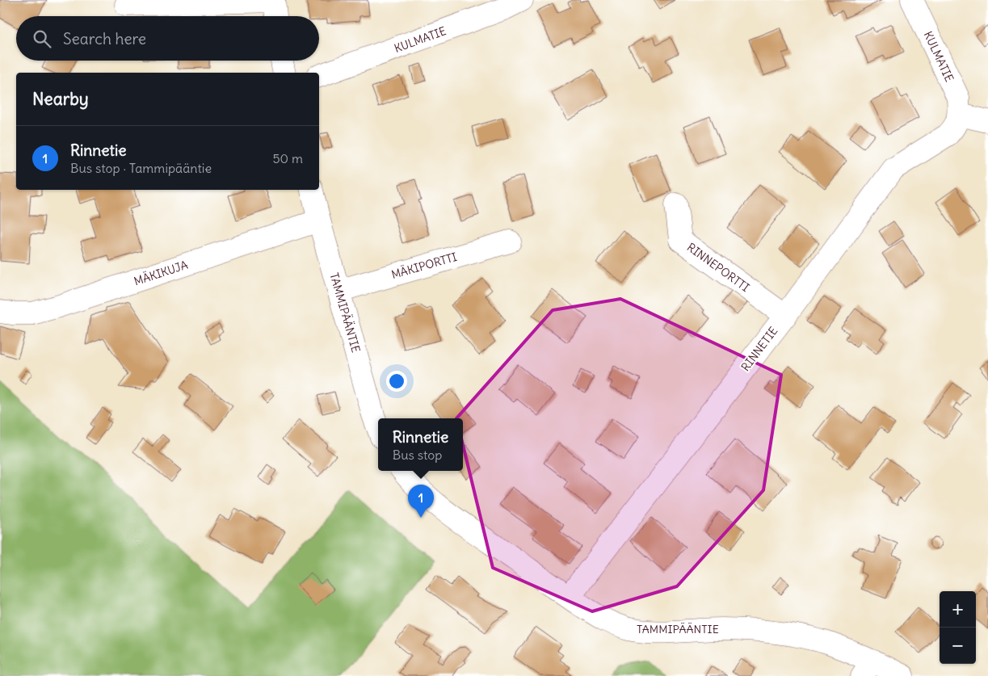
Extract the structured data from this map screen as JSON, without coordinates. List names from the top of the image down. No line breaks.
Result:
{"streets":{"street":["KULMATIE","MÄKIPORTTI","RINNEPORTTI","MÄKIKUJA","TAMMIPÄÄNTIE","RINNETIE"]},"crossings":[["KULMATIE","RINNETIE"],["MÄKIPORTTI","TAMMIPÄÄNTIE"],["RINNEPORTTI","RINNETIE"],["MÄKIKUJA","TAMMIPÄÄNTIE"],["TAMMIPÄÄNTIE","RINNETIE"]],"page":{"search":"Search here","heading":"Nearby","list":[{"mark":"1","name":"Rinnetie","note":"Bus stop · Tammipääntie","value":"50 m"}],"popup":["Rinnetie","Bus stop"],"pins":"1","map_buttons":["+","−"]}}
